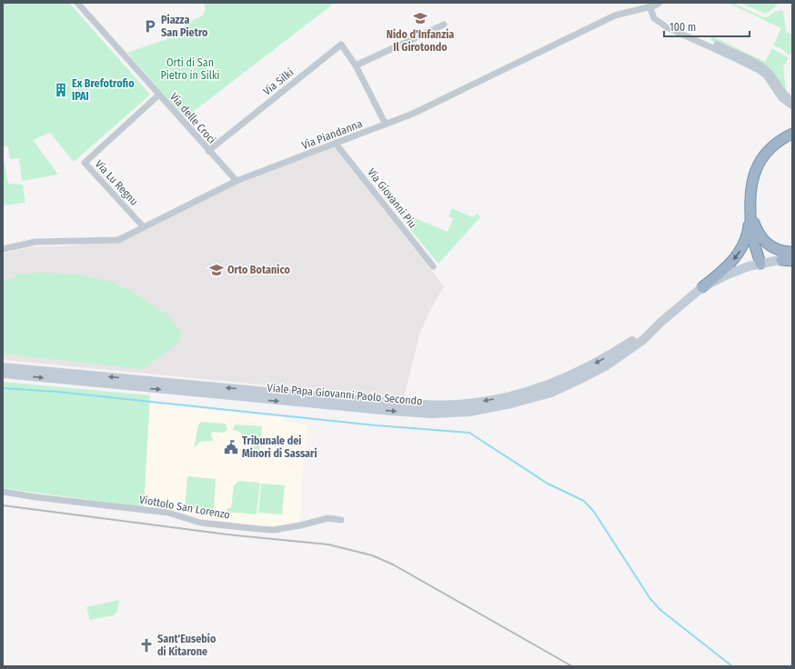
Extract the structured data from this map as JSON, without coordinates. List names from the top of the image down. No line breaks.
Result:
{"streets":{"main road":["Viale Papa Giovanni Paolo Secondo"],"street":["Via Silki","Via delle Croci","Via Piandanna","Via Lu Regnu","Via Giovanni Piu","Viottolo San Lorenzo"]},"crossings":[["Via Silki","Via delle Croci"],["Via Silki","Via Piandanna"],["Via delle Croci","Via Piandanna"],["Via delle Croci","Via Lu Regnu"],["Via Piandanna","Via Lu Regnu"],["Via Piandanna","Via Giovanni Piu"]],"parks":["Orti di San Pietro in Silki"],"places":{"school or university":["Nido d'Infanzia Il Girotondo","Orto Botanico"],"parking":["Piazza San Pietro"],"building":["Ex Brefotrofio IPAI"],"public building":["Tribunale dei Minori di Sassari"],"church":["Sant'Eusebio di Kitarone"]},"scale_bar":"100 m"}
